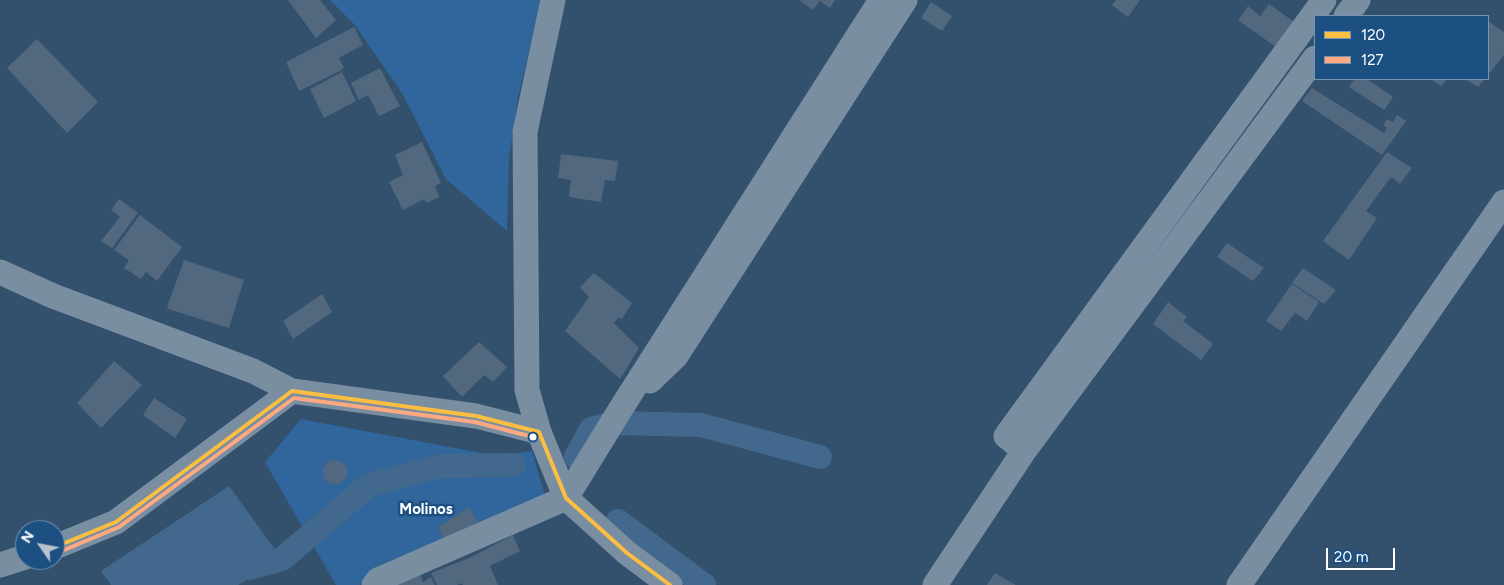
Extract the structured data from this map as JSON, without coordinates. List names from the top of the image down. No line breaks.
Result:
{"districts":["Molinos"],"lines":["transit line 120","transit line 127"],"legend":["120","127"],"scale_bar":"20 m","north":"top left"}
